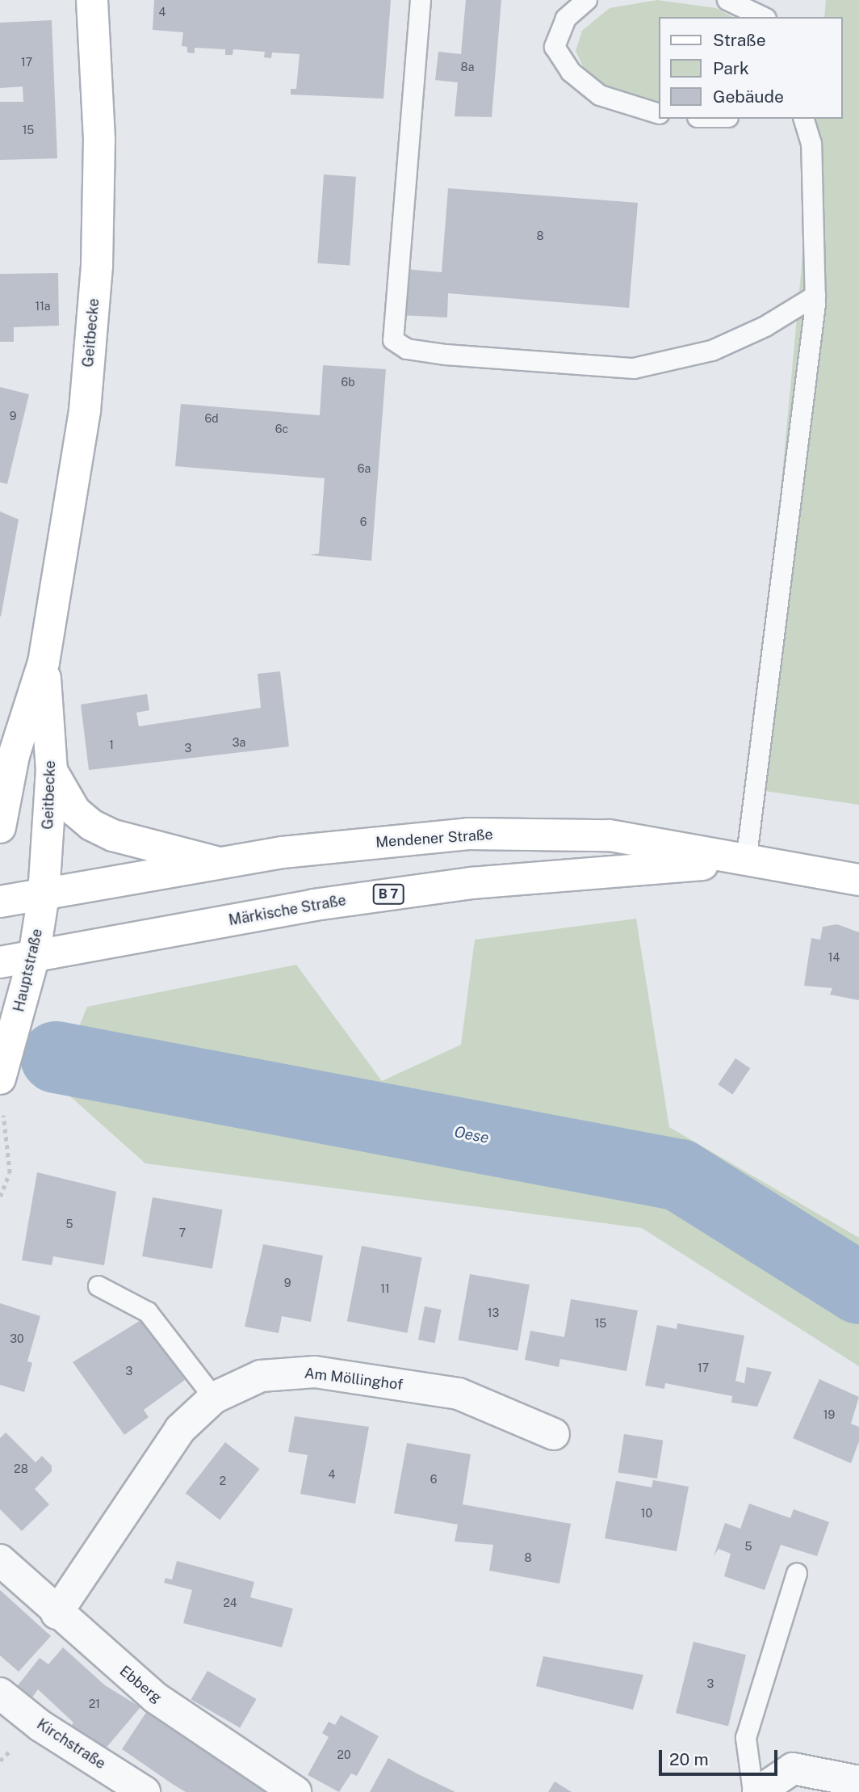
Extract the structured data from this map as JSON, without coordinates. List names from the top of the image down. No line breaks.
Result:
{"streets":{"main road":["Geitbecke","Mendener Straße","B 7","Märkische Straße","Hauptstraße"],"street":["Am Möllinghof","Ebberg","Kirchstraße"]},"crossings":[["Geitbecke","Mendener Straße"],["Geitbecke","B 7"],["Geitbecke","Hauptstraße"],["Mendener Straße","B 7"],["Mendener Straße","Märkische Straße"],["Mendener Straße","Hauptstraße"],["B 7","Hauptstraße"],["Märkische Straße","Hauptstraße"],["Am Möllinghof","Ebberg"]],"water":["Oese"],"house_numbers":["4","17","8a","15","8","11a","6b","9","6d","6c","6a","6","3a","1","3","14","5","7","9","11","13","15","30","17","3","19","28","4","6","2","10","5","8","24","3","21","20"],"legend":["Straße","Park","Gebäude"],"scale_bar":"20 m"}
